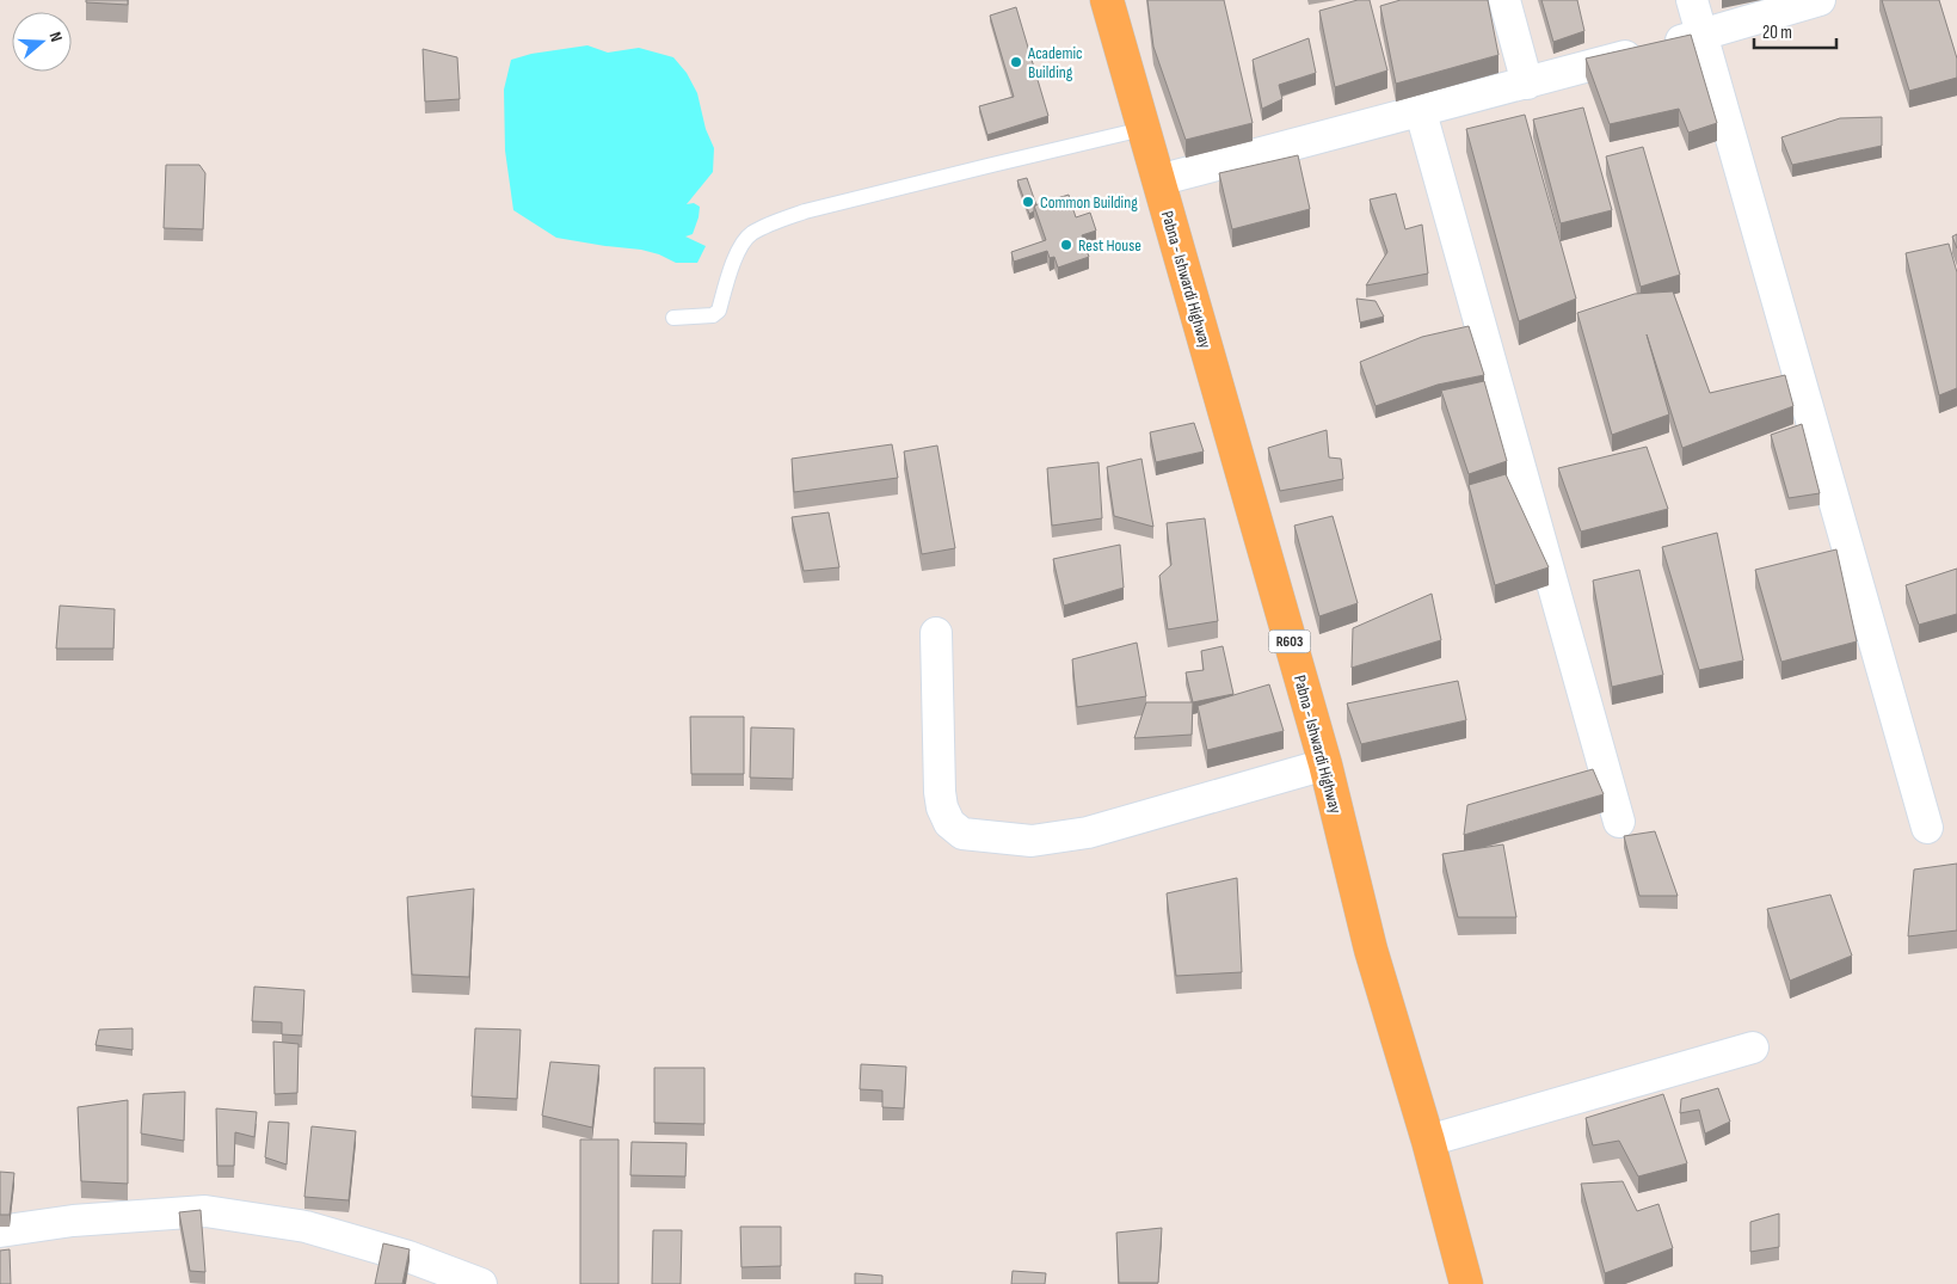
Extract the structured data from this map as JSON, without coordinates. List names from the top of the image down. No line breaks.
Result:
{"streets":{"main road":["Pabna - Ishwardi Highway","R603"]},"places":["Academic Building","Common Building","Rest House"],"scale_bar":"20 m","north":"right"}
